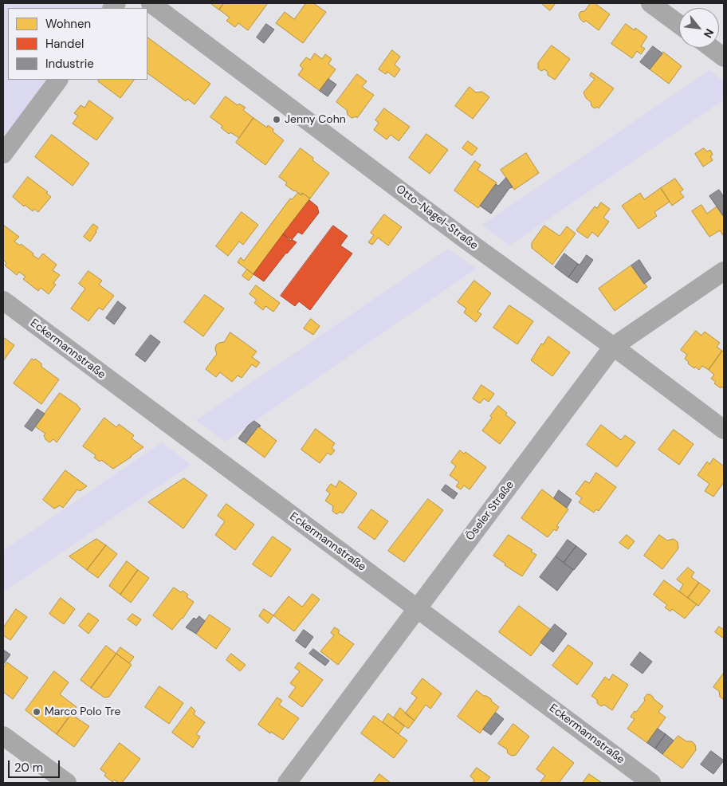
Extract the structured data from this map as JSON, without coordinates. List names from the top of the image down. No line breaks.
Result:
{"streets":{"street":["Otto-Nagel-Straße","Eckermannstraße","Öseler Straße"]},"crossings":[["Otto-Nagel-Straße","Öseler Straße"],["Eckermannstraße","Öseler Straße"]],"places":["Jenny Cohn","Marco Polo Tre"],"legend":["Wohnen","Handel","Industrie"],"scale_bar":"20 m","north":"bottom right"}
